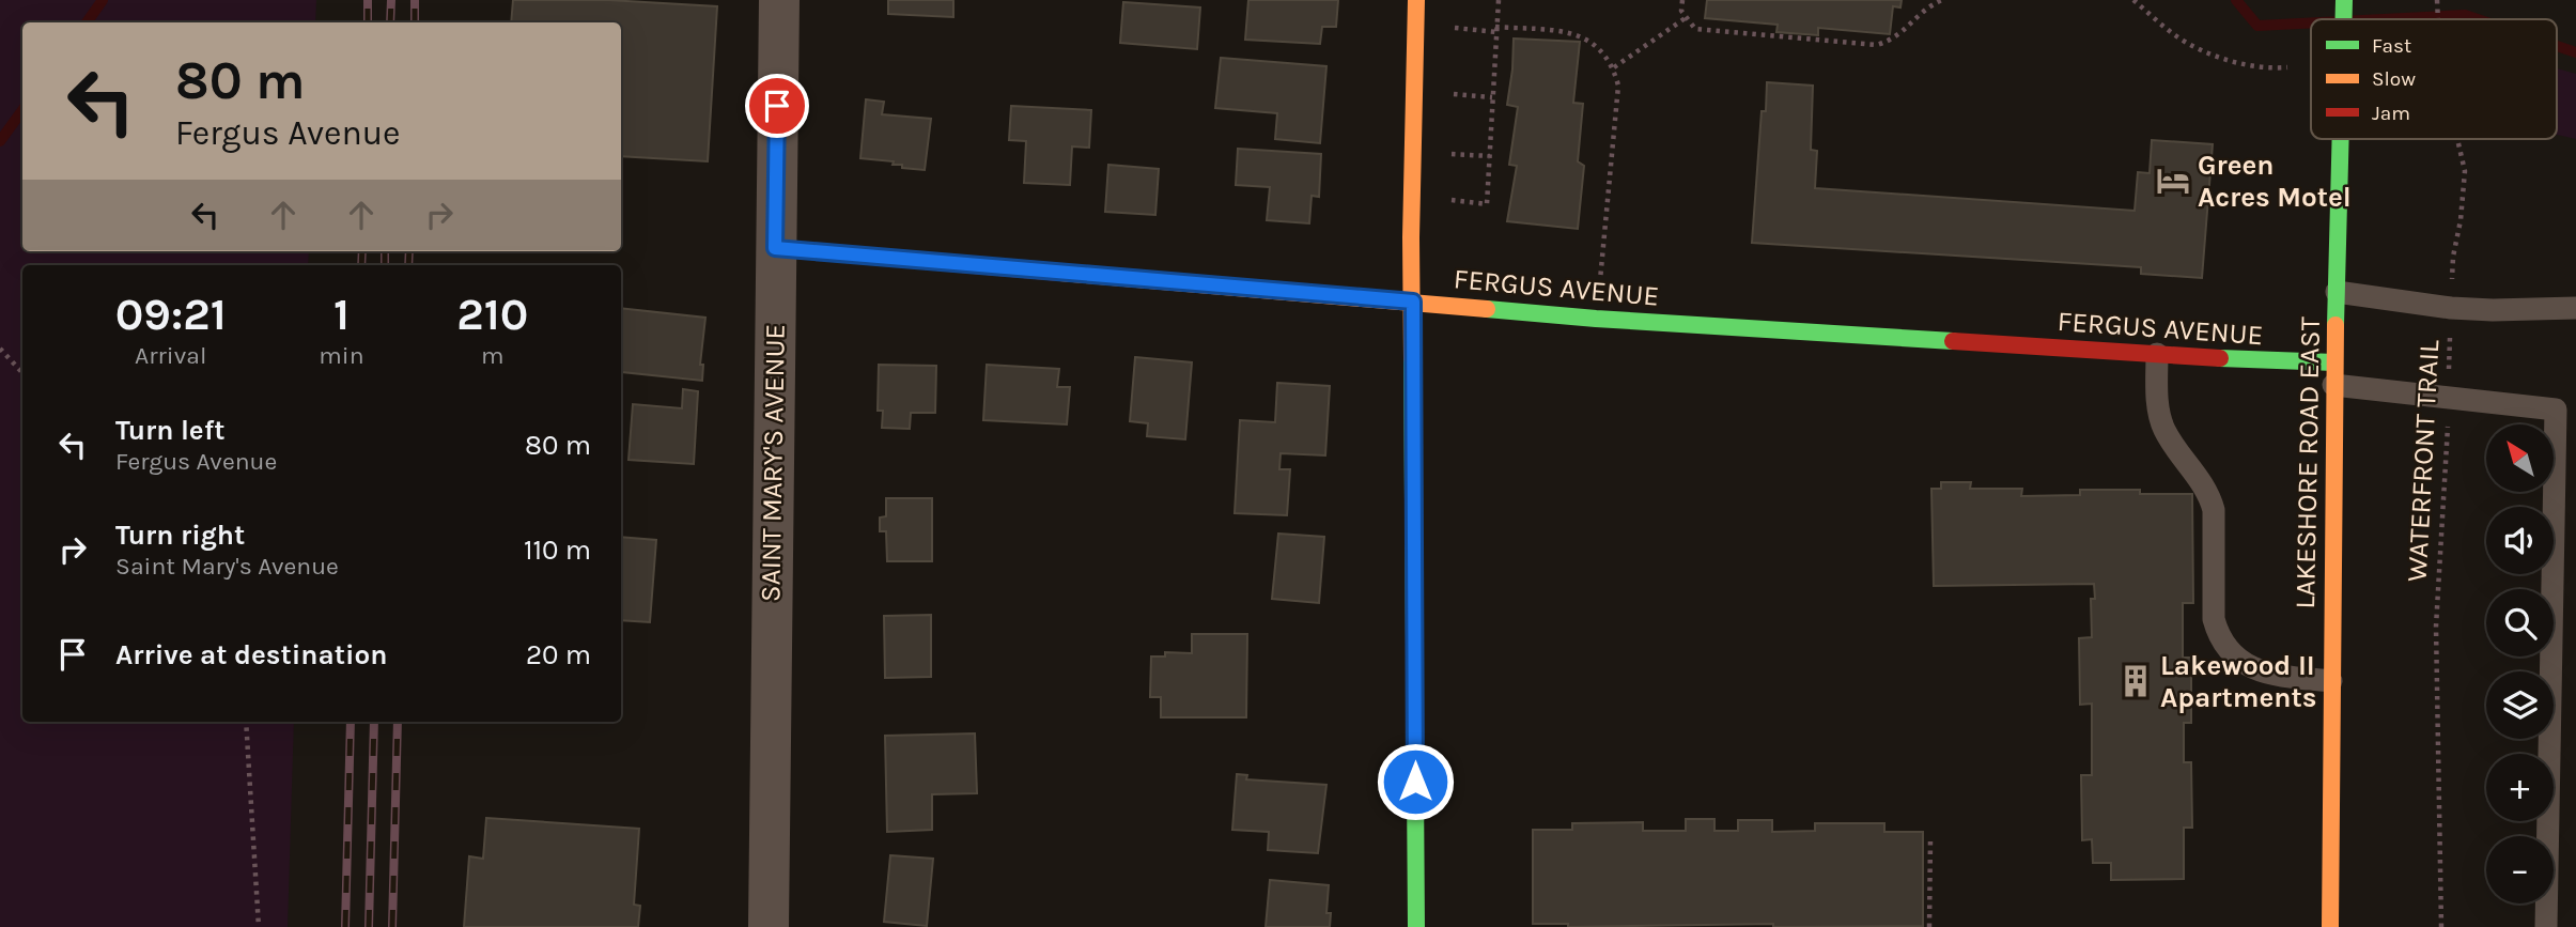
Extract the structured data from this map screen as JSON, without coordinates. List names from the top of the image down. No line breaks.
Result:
{"streets":{"street":["FERGUS AVENUE","SAINT MARY'S AVENUE","LAKESHORE ROAD EAST"],"path":["WATERFRONT TRAIL"]},"crossings":[["FERGUS AVENUE","SAINT MARY'S AVENUE"],["FERGUS AVENUE","LAKESHORE ROAD EAST"]],"places":{"hotel":["Green Acres Motel"],"building":["Lakewood II Apartments"]},"legend":["Fast","Slow","Jam"],"north":"top left","page":{"turn":["80 m","Fergus Avenue"],"eta":["09:21","Arrival","1","min","210","m"],"list":[{"name":"Turn left","note":"Fergus Avenue","value":"80 m"},{"name":"Turn right","note":"Saint Mary's Avenue","value":"110 m"},{"name":"Arrive at destination","value":"20 m"}],"map_buttons":["+","−"]}}
